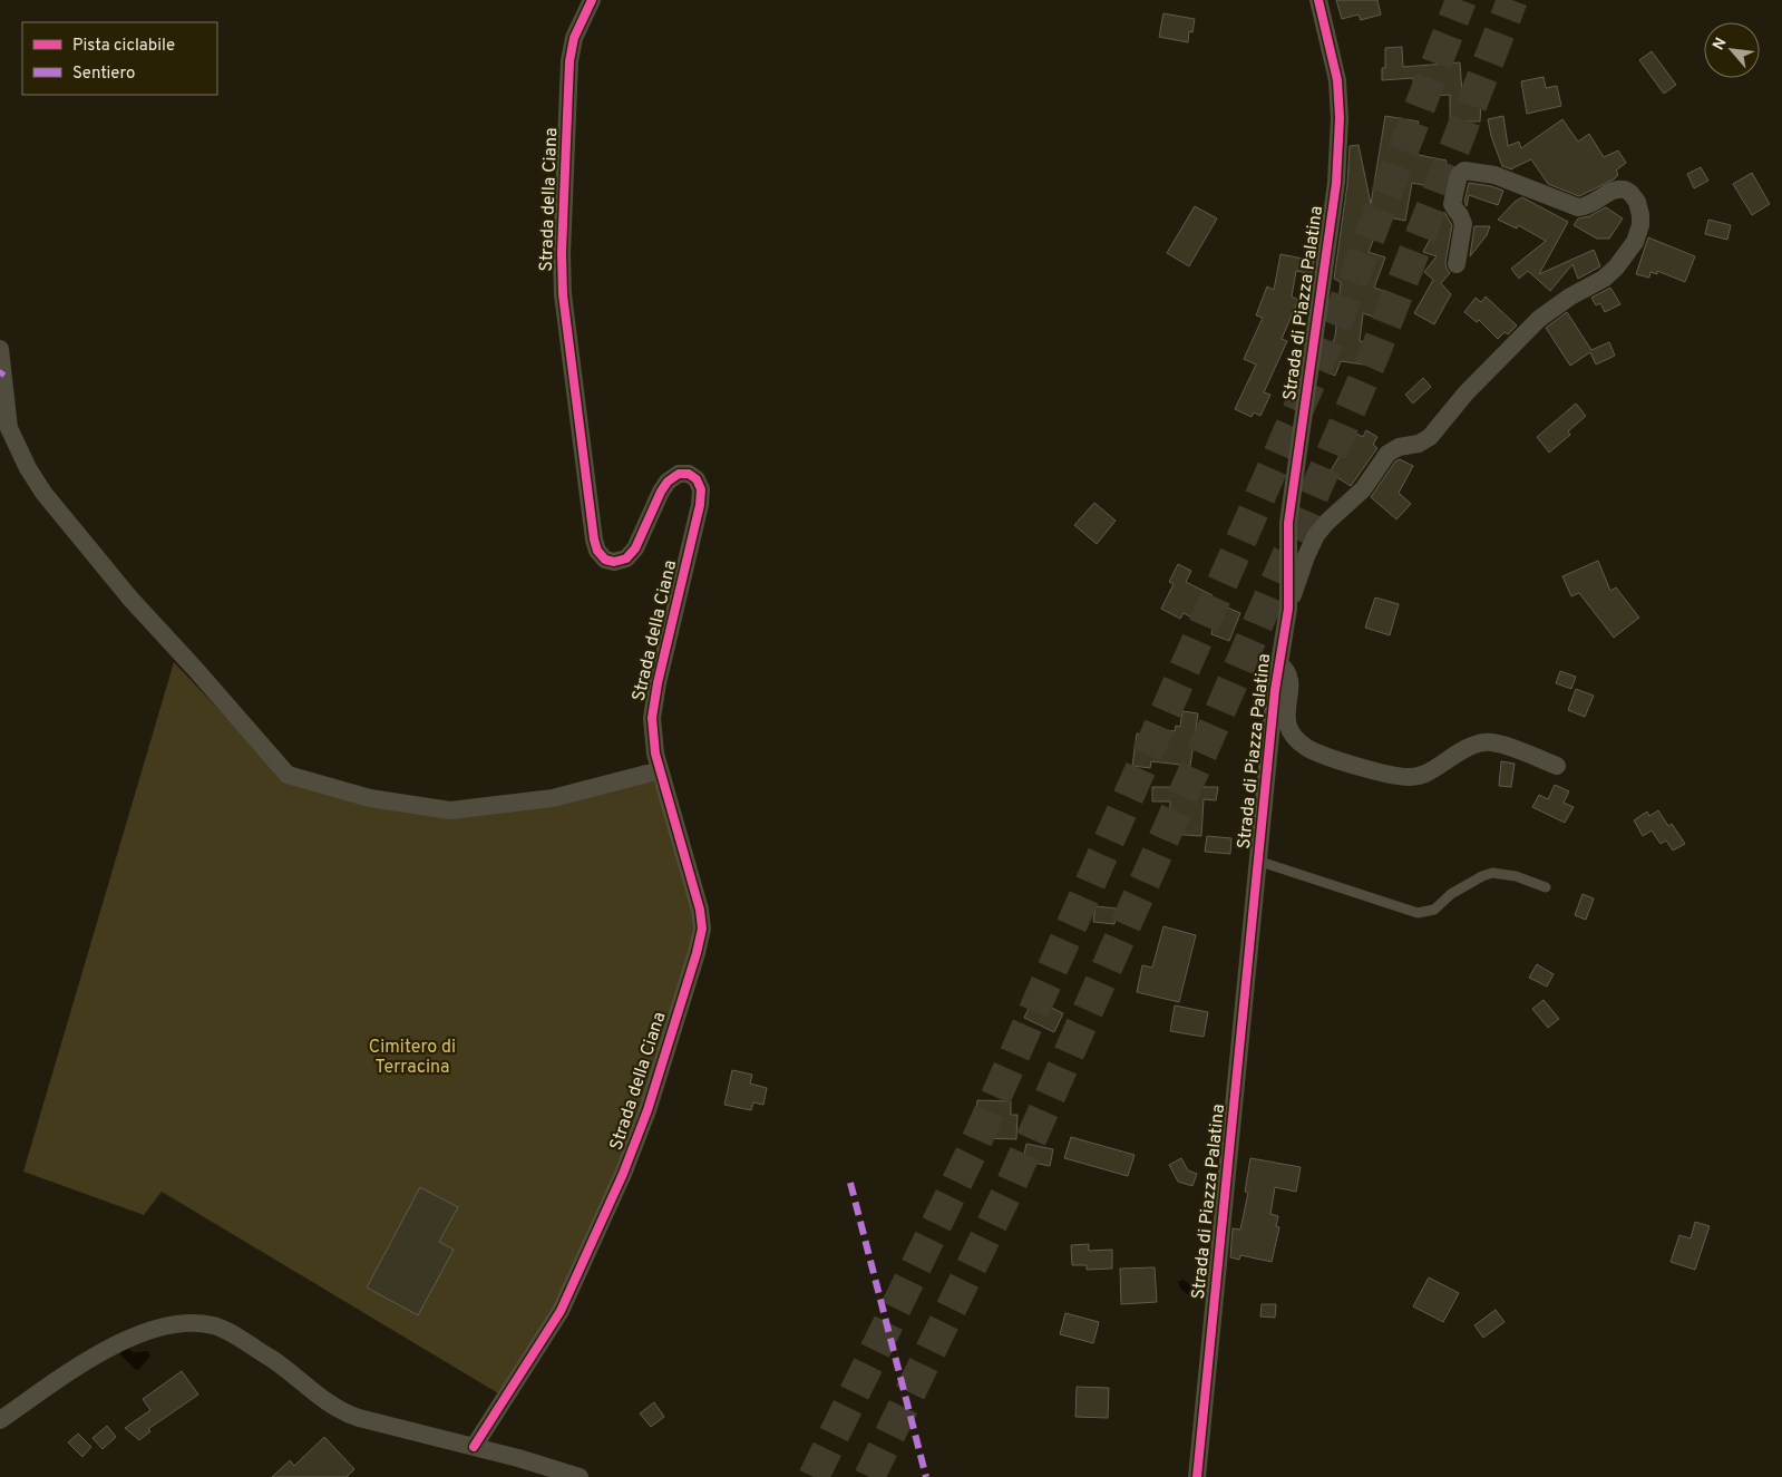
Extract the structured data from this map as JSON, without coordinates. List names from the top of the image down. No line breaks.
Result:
{"streets":{"street":["Strada della Ciana","Strada di Piazza Palatina"]},"parks":["Cimitero di Terracina"],"legend":["Pista ciclabile","Sentiero"],"north":"top left"}
